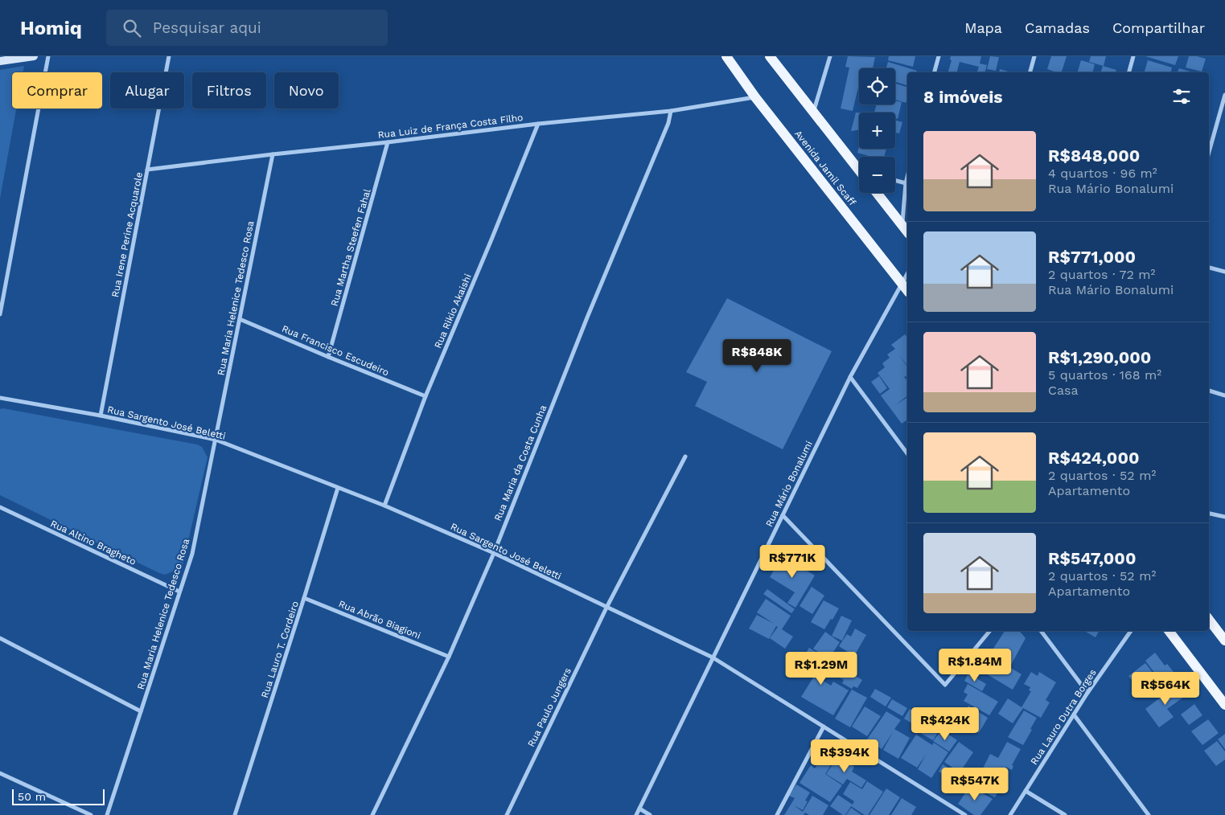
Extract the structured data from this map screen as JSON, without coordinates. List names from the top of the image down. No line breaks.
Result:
{"streets":{"main road":["Avenida Jamil Scaff"],"street":["Rua Luiz de França Costa Filho","Rua Irene Perine Acquarole","Rua Martha Steefen Fahal","Rua Maria Helenice Tedesco Rosa","Rua Rikio Akaishi","Rua Francisco Escudeiro","Rua Sargento José Beletti","Rua Maria da Costa Cunha","Rua Mário Bonalumi","Rua Altino Bragheto","Rua Abrão Biagioni","Rua Lauro T. Cordeiro","Rua Paulo Jungers","Rua Lauro Dutra Borges"]},"crossings":[["Rua Luiz de França Costa Filho","Avenida Jamil Scaff"],["Rua Luiz de França Costa Filho","Rua Irene Perine Acquarole"],["Rua Luiz de França Costa Filho","Rua Martha Steefen Fahal"],["Rua Luiz de França Costa Filho","Rua Maria Helenice Tedesco Rosa"],["Rua Luiz de França Costa Filho","Rua Rikio Akaishi"],["Rua Luiz de França Costa Filho","Rua Maria da Costa Cunha"],["Avenida Jamil Scaff","Rua Mário Bonalumi"],["Rua Irene Perine Acquarole","Rua Sargento José Beletti"],["Rua Martha Steefen Fahal","Rua Francisco Escudeiro"],["Rua Maria Helenice Tedesco Rosa","Rua Francisco Escudeiro"],["Rua Maria Helenice Tedesco Rosa","Rua Sargento José Beletti"],["Rua Maria Helenice Tedesco Rosa","Rua Altino Bragheto"],["Rua Rikio Akaishi","Rua Francisco Escudeiro"],["Rua Rikio Akaishi","Rua Sargento José Beletti"],["Rua Sargento José Beletti","Rua Maria da Costa Cunha"],["Rua Sargento José Beletti","Rua Mário Bonalumi"],["Rua Sargento José Beletti","Rua Lauro T. Cordeiro"],["Rua Sargento José Beletti","Rua Paulo Jungers"],["Rua Maria da Costa Cunha","Rua Abrão Biagioni"],["Rua Abrão Biagioni","Rua Lauro T. Cordeiro"]],"scale_bar":"50 m","page":{"header":"Homiq","search":"Pesquisar aqui","nav":["Mapa","Camadas","Compartilhar"],"map_buttons":["+","−"],"chip":["Comprar","Alugar","Filtros","Novo"],"heading":"8 imóveis","list":[{"name":"R$848,000","note":"4 quartos · 96 m² · Rua Mário Bonalumi"},{"name":"R$771,000","note":"2 quartos · 72 m² · Rua Mário Bonalumi"},{"name":"R$1,290,000","note":"5 quartos · 168 m² · Casa"},{"name":"R$424,000","note":"2 quartos · 52 m² · Apartamento"},{"name":"R$547,000","note":"2 quartos · 52 m² · Apartamento"}],"price":["R$848K","R$771K","R$1.84M","R$1.29M","R$564K","R$424K","R$394K","R$547K"],"scale":"50 m"}}
